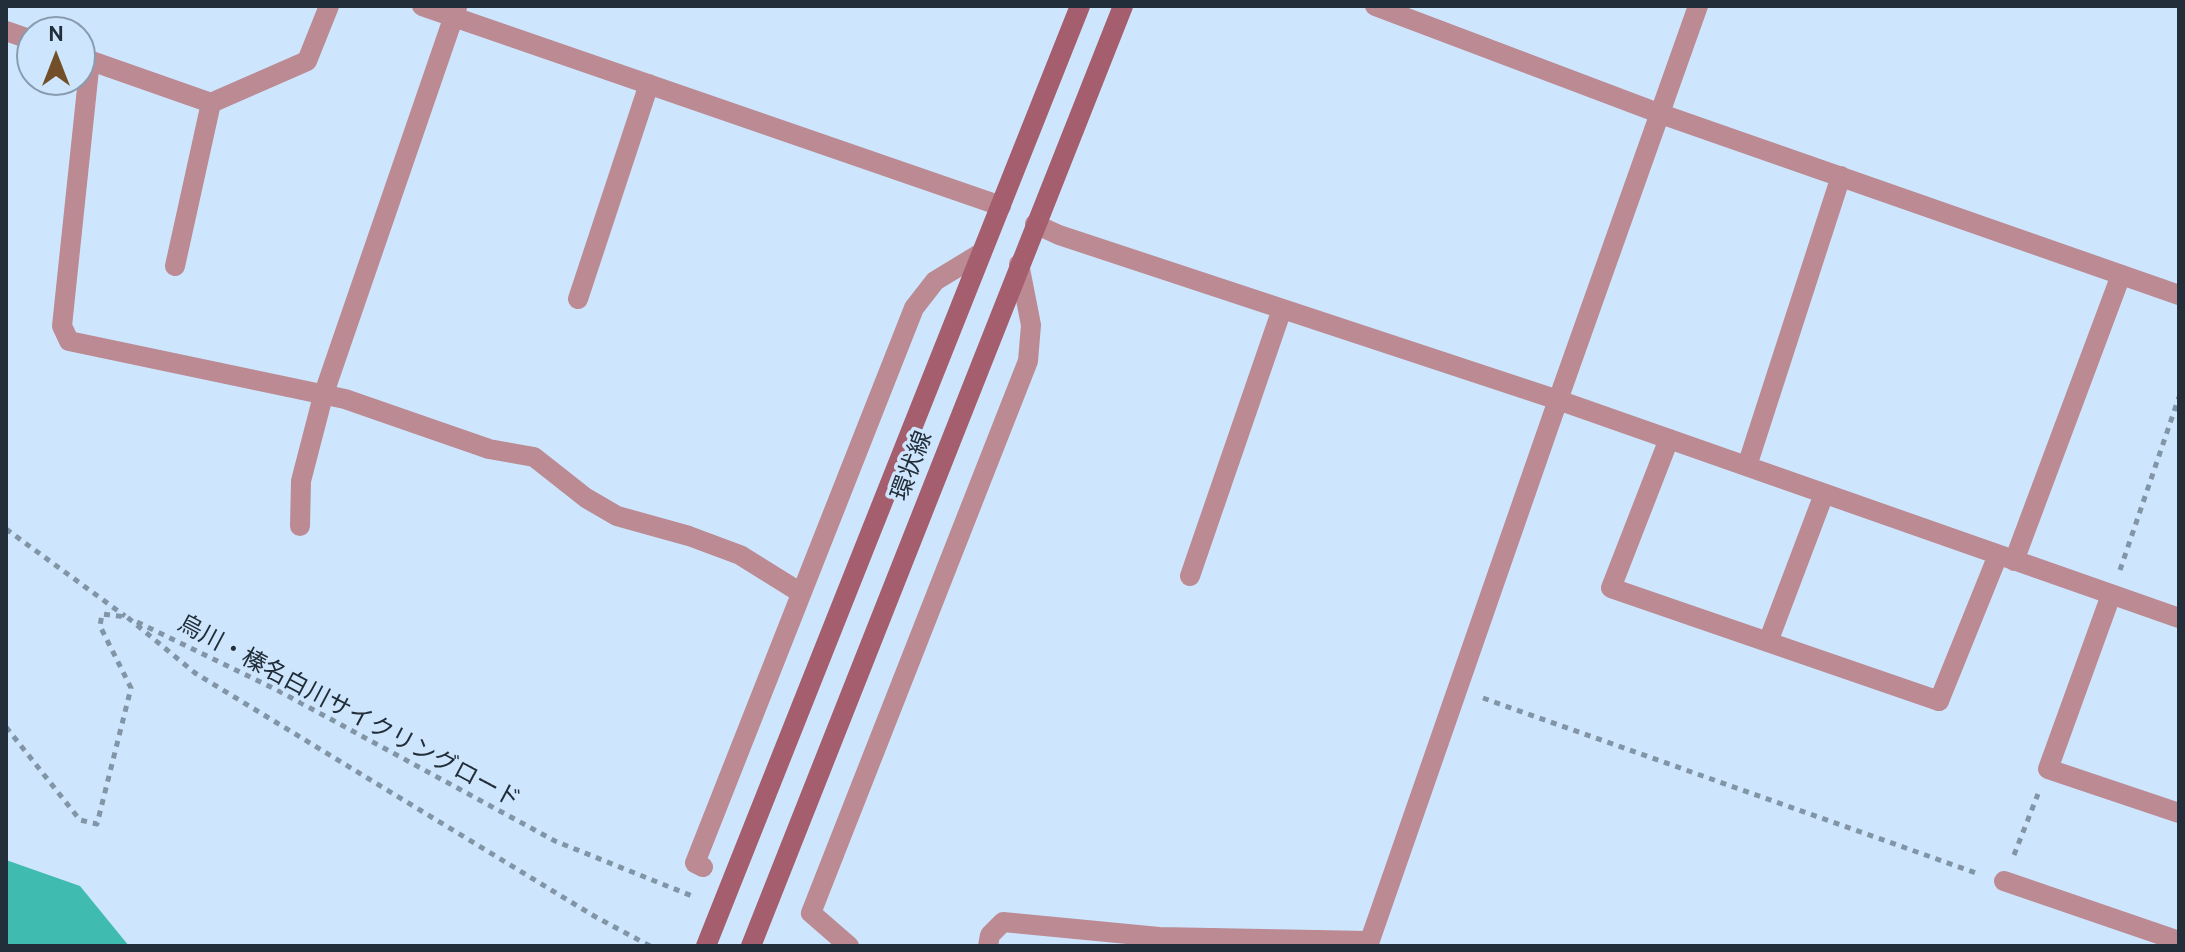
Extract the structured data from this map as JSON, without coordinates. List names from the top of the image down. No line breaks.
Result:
{"streets":{"street":["環状線"],"path":["烏川・榛名白川サイクリングロード"]},"north":"top"}
